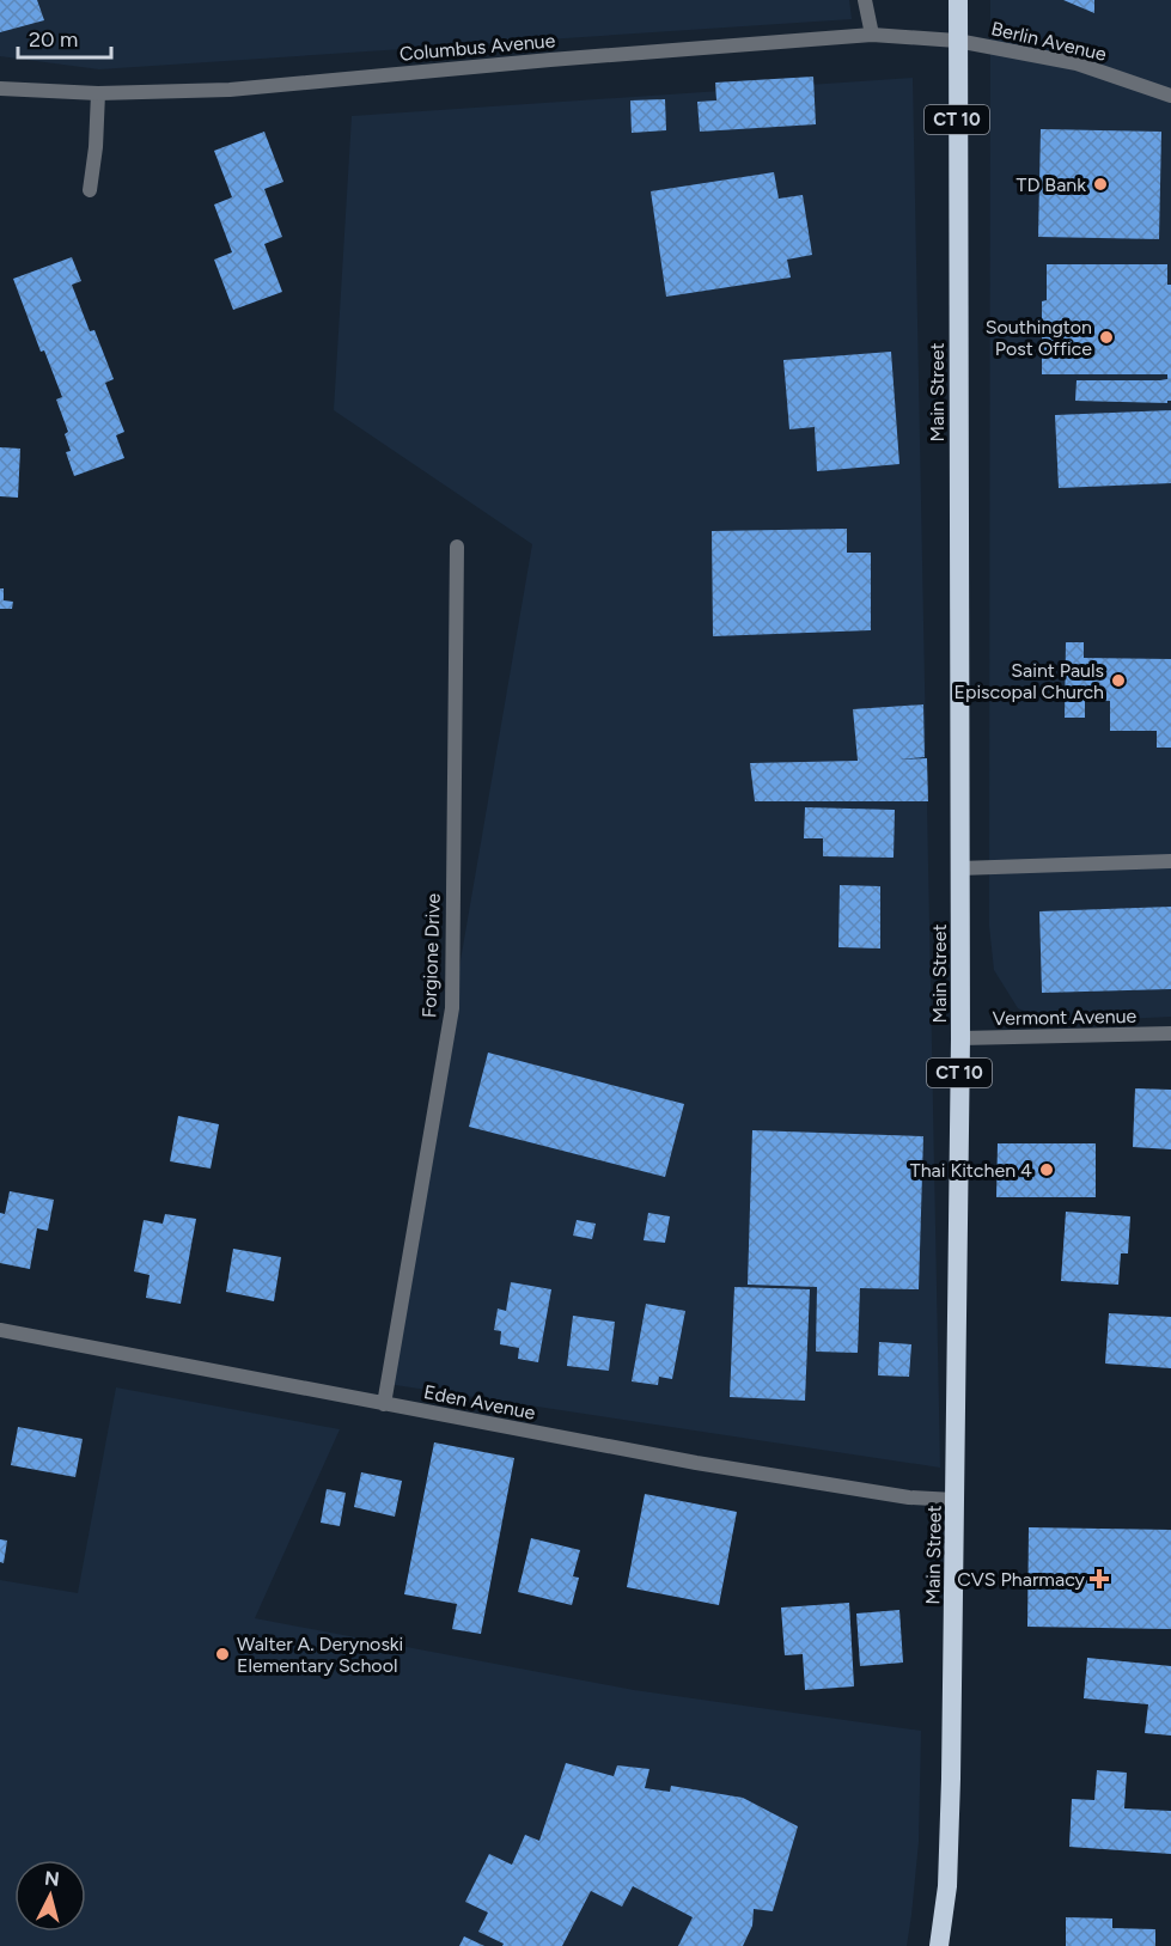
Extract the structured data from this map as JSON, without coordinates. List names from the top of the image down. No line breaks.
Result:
{"streets":{"highway":["CT 10","Main Street"],"street":["Berlin Avenue","Columbus Avenue","Forgione Drive","Vermont Avenue","Eden Avenue"]},"crossings":[["Berlin Avenue","Columbus Avenue"],["Berlin Avenue","Main Street"],["Columbus Avenue","Main Street"],["Main Street","Vermont Avenue"],["Main Street","Eden Avenue"],["Forgione Drive","Eden Avenue"]],"places":{"other":["TD Bank","Southington Post Office","Saint Pauls Episcopal Church","Thai Kitchen 4","Walter A. Derynoski Elementary School"],"health":["CVS Pharmacy"]},"scale_bar":"20 m","north":"top"}
